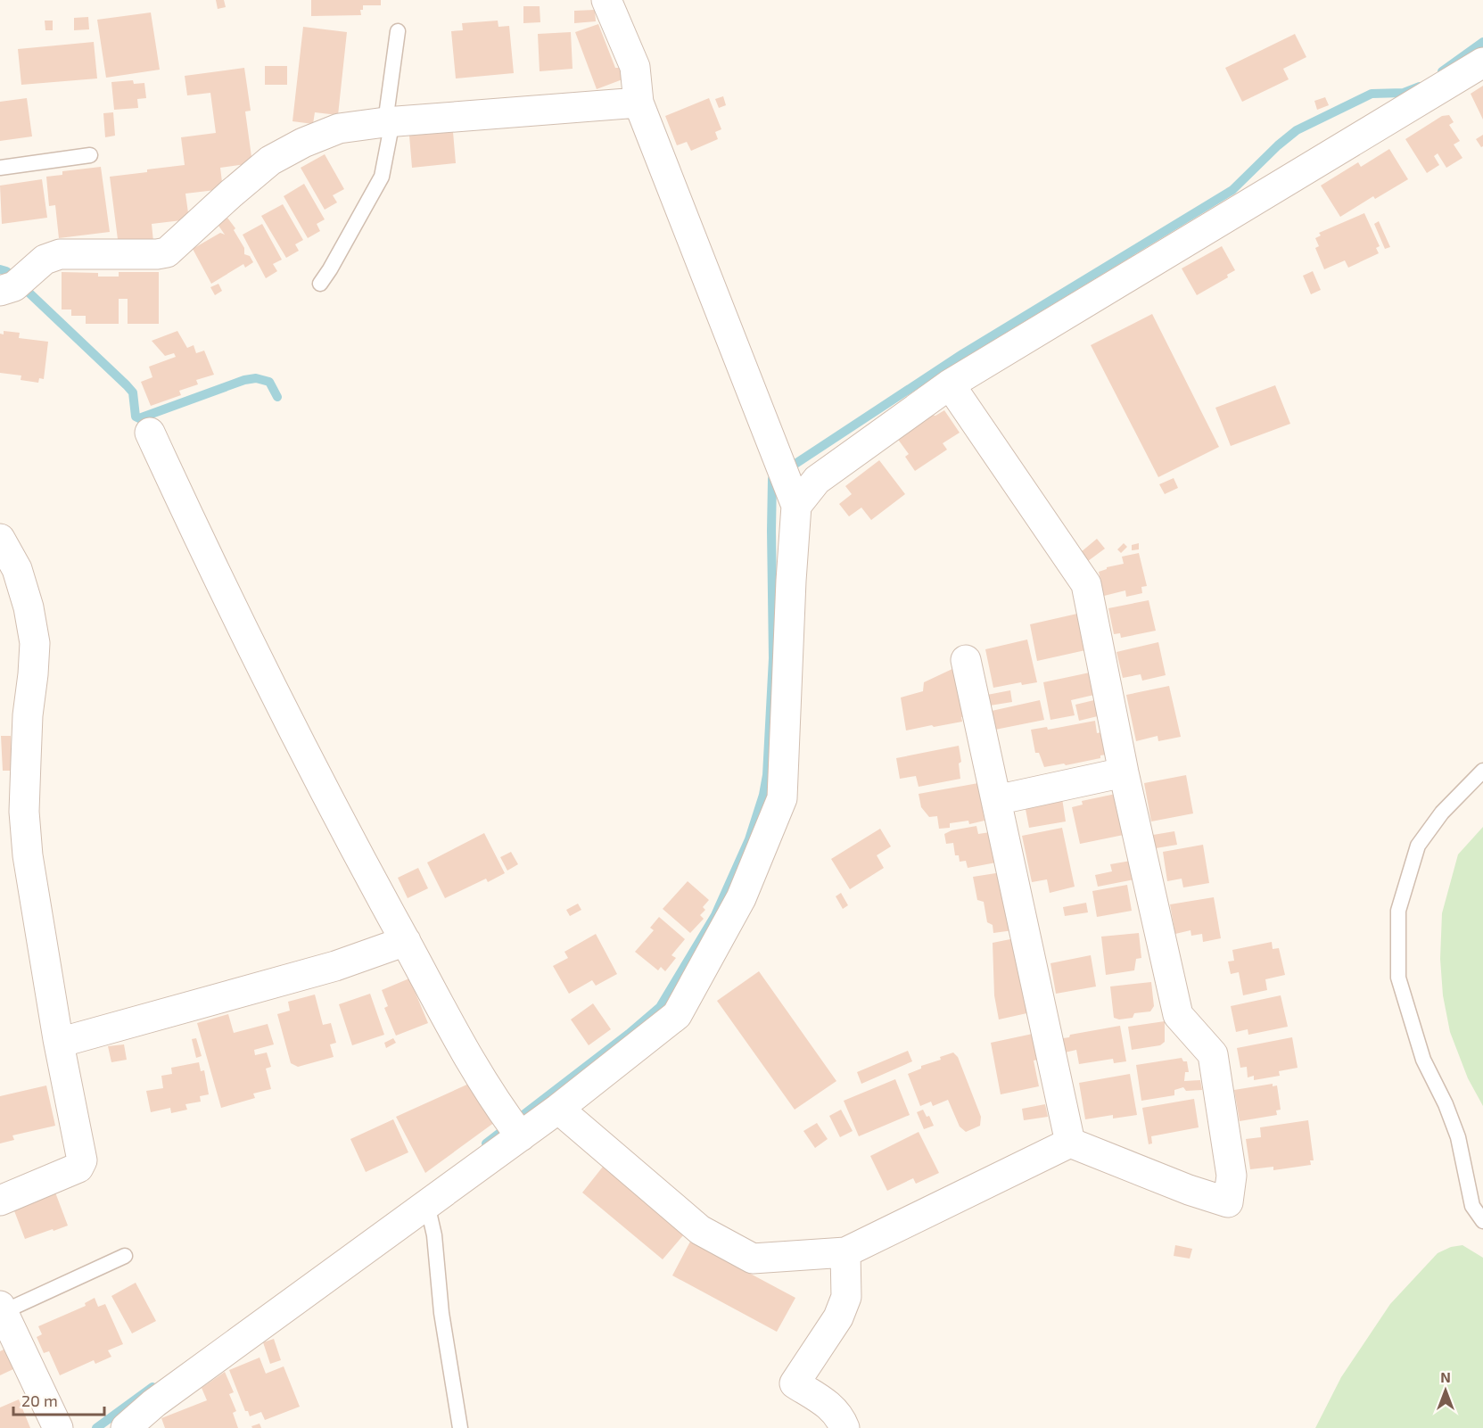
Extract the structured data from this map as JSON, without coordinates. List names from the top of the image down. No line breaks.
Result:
{"scale_bar":"20 m","north":"top"}
